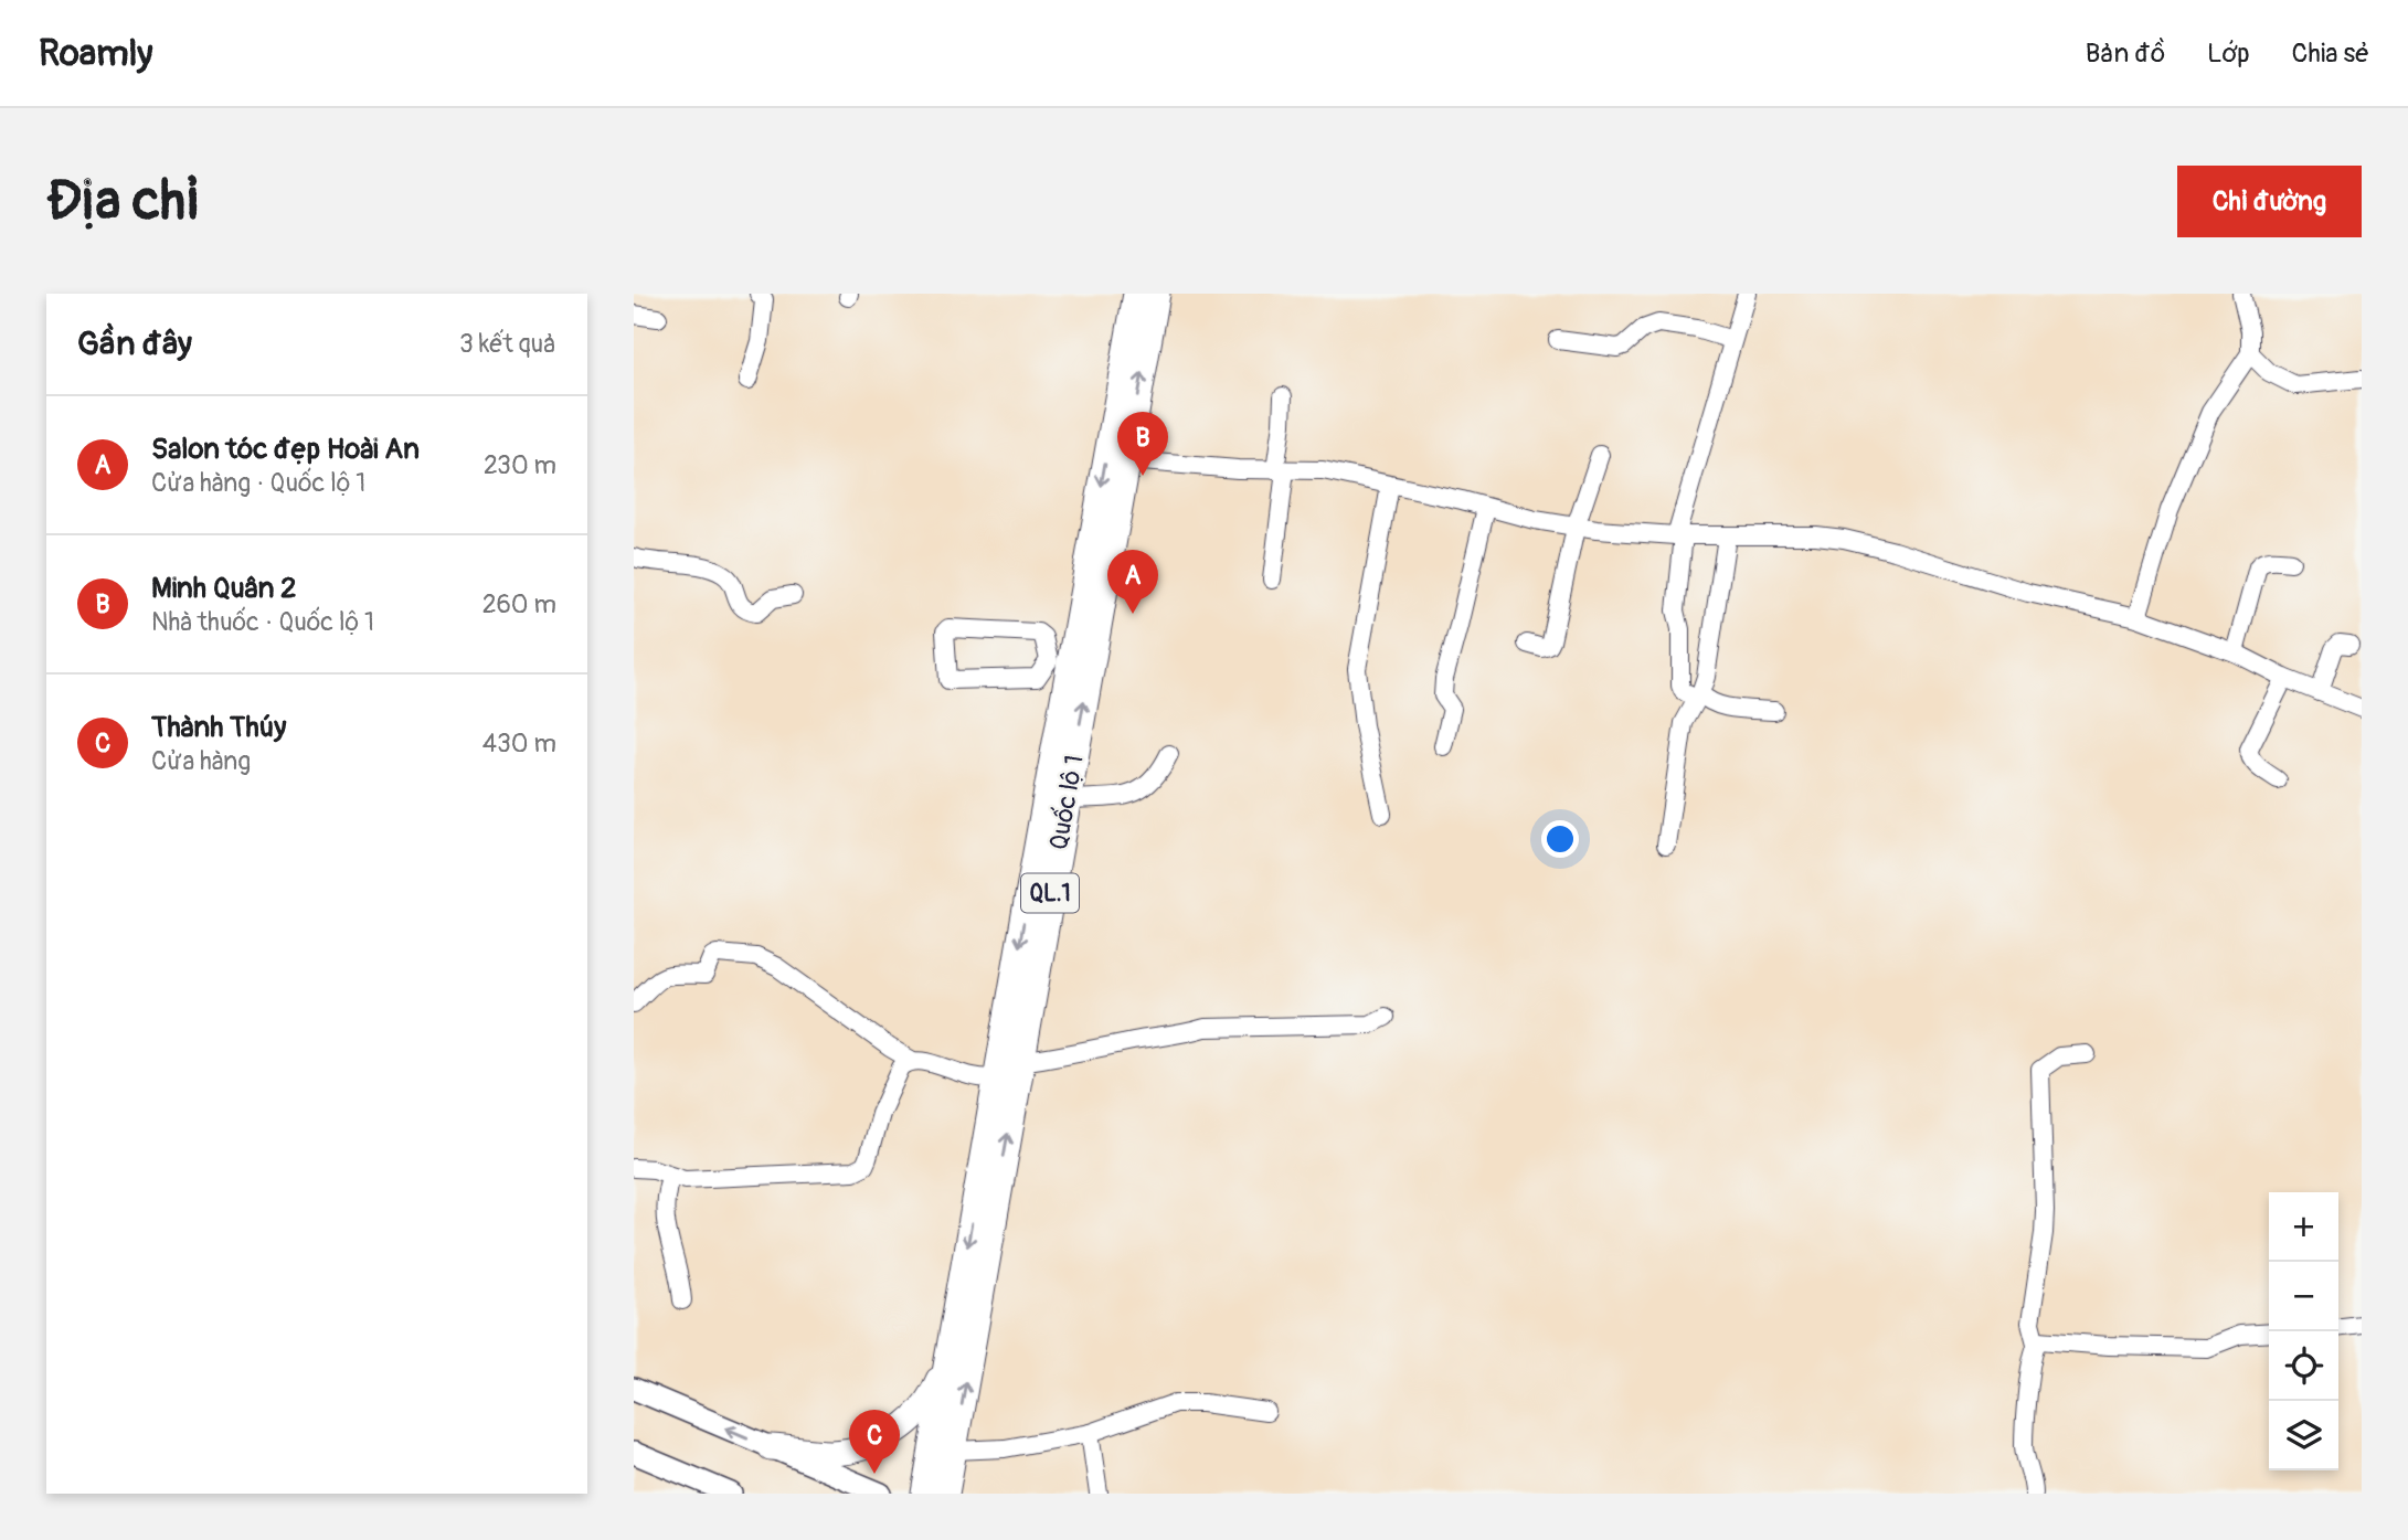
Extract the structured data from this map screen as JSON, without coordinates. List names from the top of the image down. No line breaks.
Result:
{"streets":{"highway":["Quốc lộ 1","QL.1"]},"page":{"header":"Roamly","nav":["Bản đồ","Lớp","Chia sẻ"],"buttons":"Chỉ đường","title":"Địa chỉ","heading":["Gần đây","3 kết quả"],"list":[{"mark":"A","name":"Salon tóc đẹp Hoài An","note":"Cửa hàng · Quốc lộ 1","value":"230 m"},{"mark":"B","name":"Minh Quân 2","note":"Nhà thuốc · Quốc lộ 1","value":"260 m"},{"mark":"C","name":"Thành Thúy","note":"Cửa hàng","value":"430 m"}],"pins":["B","A","C"],"map_buttons":["+","−"]}}
